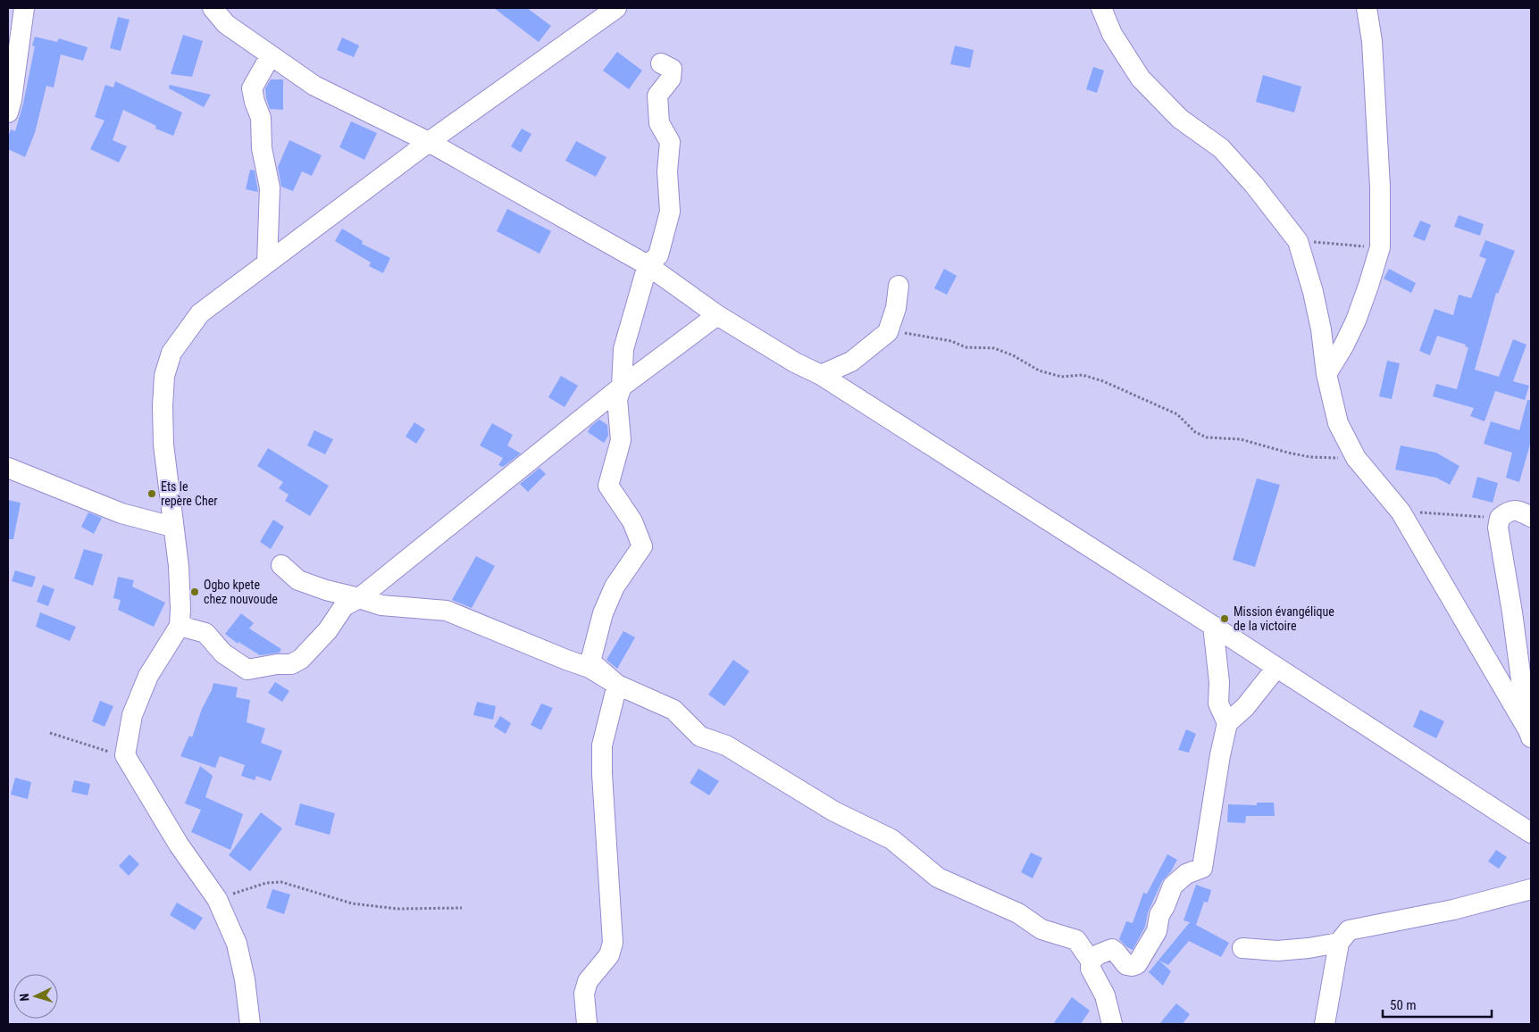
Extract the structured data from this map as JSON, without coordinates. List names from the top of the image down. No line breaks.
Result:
{"places":["Ets le repère Cher","Ogbo kpete chez nouvoude","Mission évangélique de la victoire"],"scale_bar":"50 m","north":"left"}
